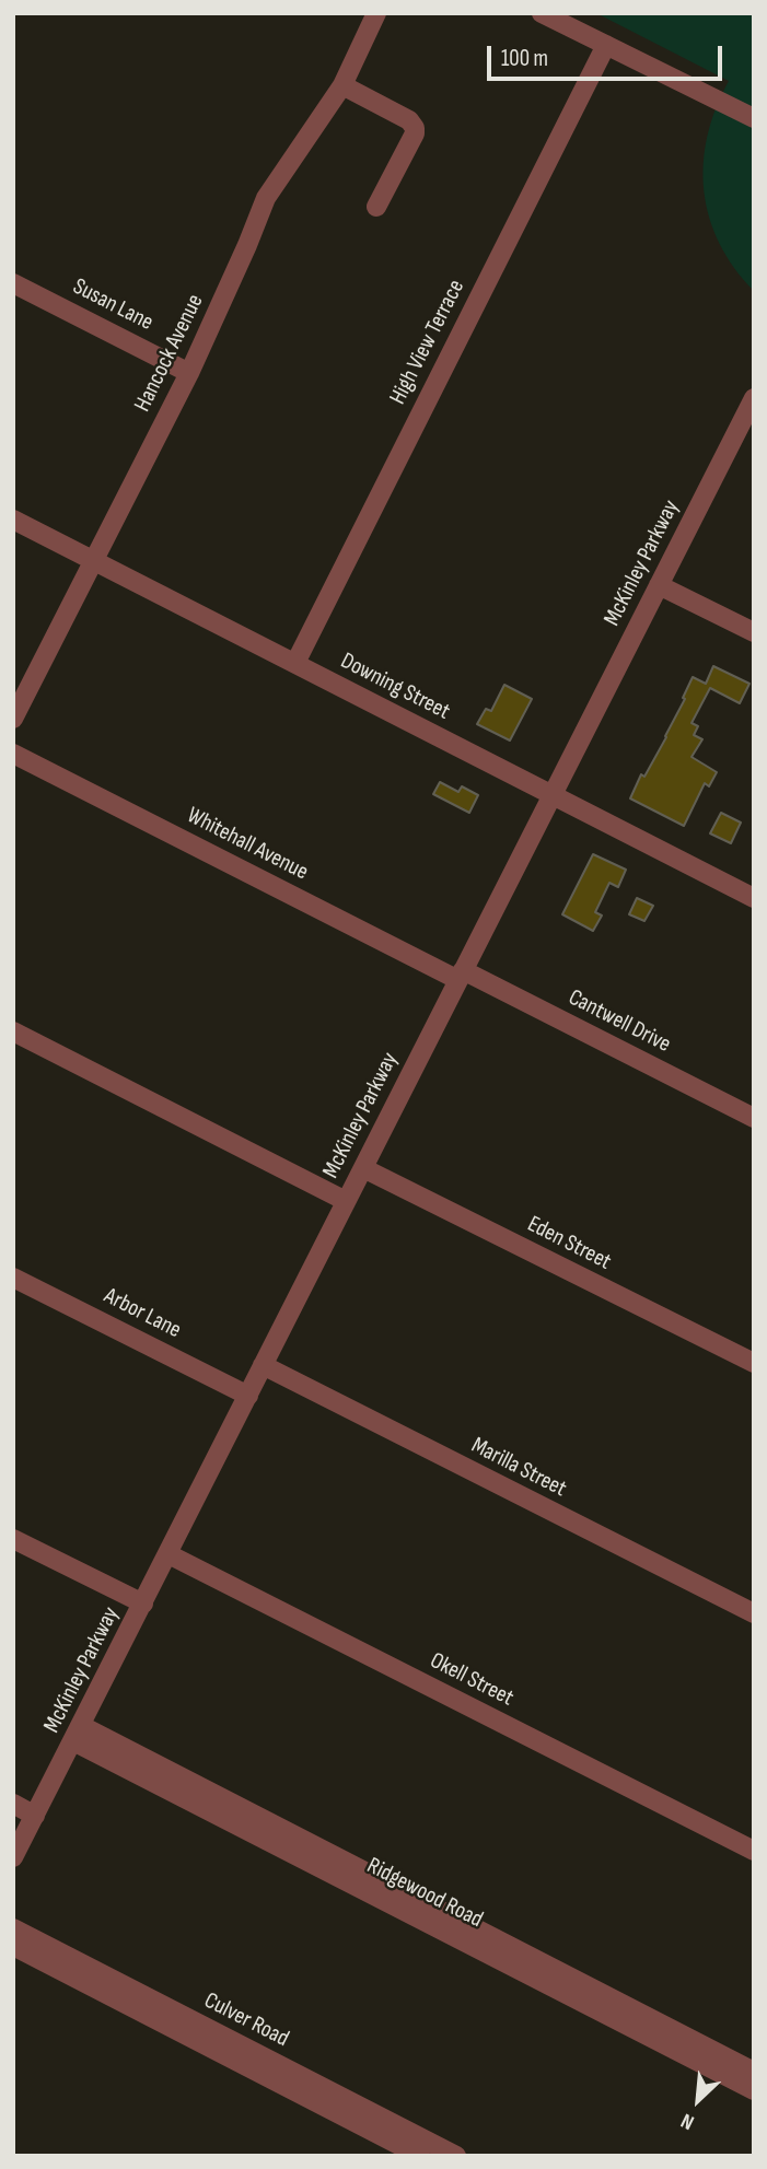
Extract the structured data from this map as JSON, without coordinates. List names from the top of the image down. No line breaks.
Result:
{"streets":{"street":["Susan Lane","High View Terrace","Hancock Avenue","McKinley Parkway","Downing Street","Whitehall Avenue","Cantwell Drive","Eden Street","Arbor Lane","Marilla Street","Okell Street","Ridgewood Road","Culver Road"]},"crossings":[["Susan Lane","Hancock Avenue"],["High View Terrace","Downing Street"],["Hancock Avenue","Downing Street"],["McKinley Parkway","Downing Street"],["McKinley Parkway","Whitehall Avenue"],["McKinley Parkway","Cantwell Drive"],["McKinley Parkway","Eden Street"],["McKinley Parkway","Arbor Lane"],["McKinley Parkway","Marilla Street"],["McKinley Parkway","Okell Street"],["McKinley Parkway","Ridgewood Road"],["Whitehall Avenue","Cantwell Drive"]],"scale_bar":"100 m","north":"bottom left"}
